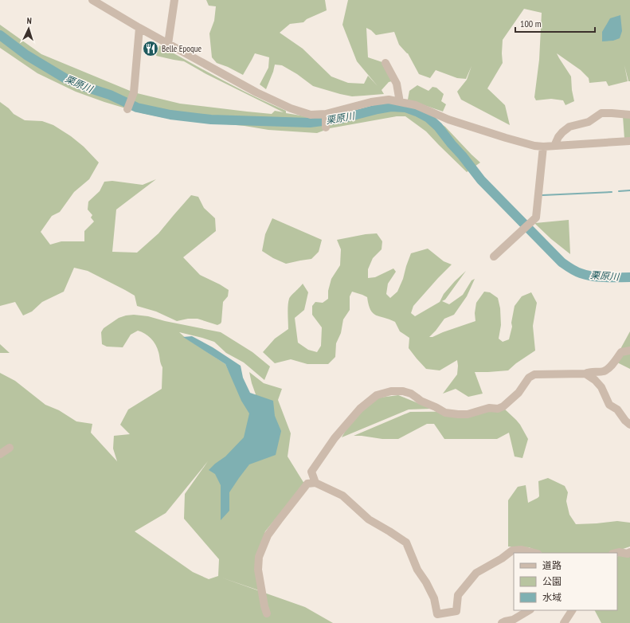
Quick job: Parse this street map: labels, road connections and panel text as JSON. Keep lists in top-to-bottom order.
{
  "water": ["栗原川"],
  "places": {
    "restaurant": ["Belle Epoque"]
  },
  "legend": ["道路", "公園", "水域"],
  "scale_bar": "100 m",
  "north": "top"
}
